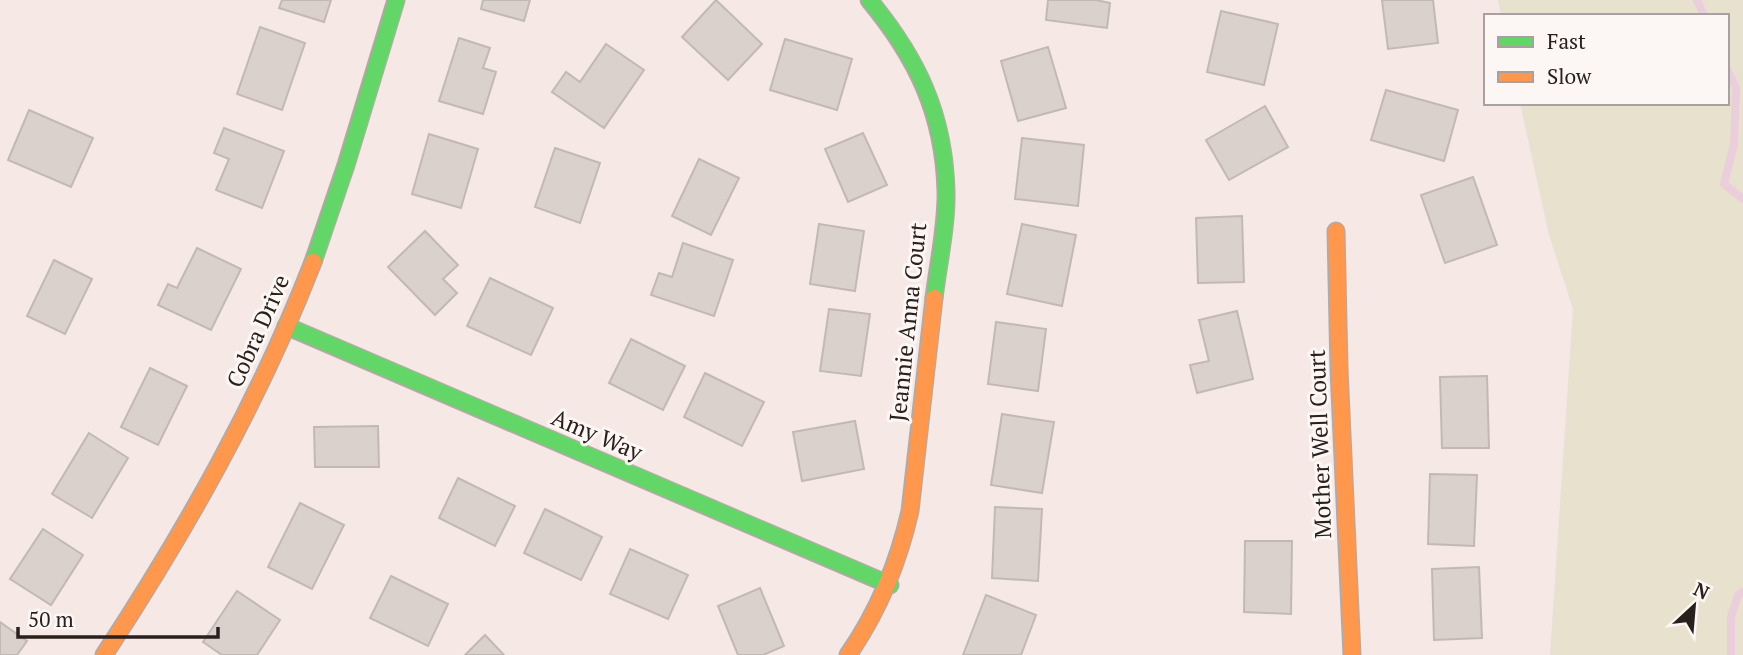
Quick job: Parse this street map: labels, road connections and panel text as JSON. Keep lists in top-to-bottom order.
{
  "streets": {
    "street": [
      "Jeannie Anna Court",
      "Cobra Drive",
      "Amy Way",
      "Mother Well Court"
    ]
  },
  "crossings": [
    ["Jeannie Anna Court", "Amy Way"],
    ["Cobra Drive", "Amy Way"]
  ],
  "legend": ["Fast", "Slow"],
  "scale_bar": "50 m",
  "north": "top right"
}
